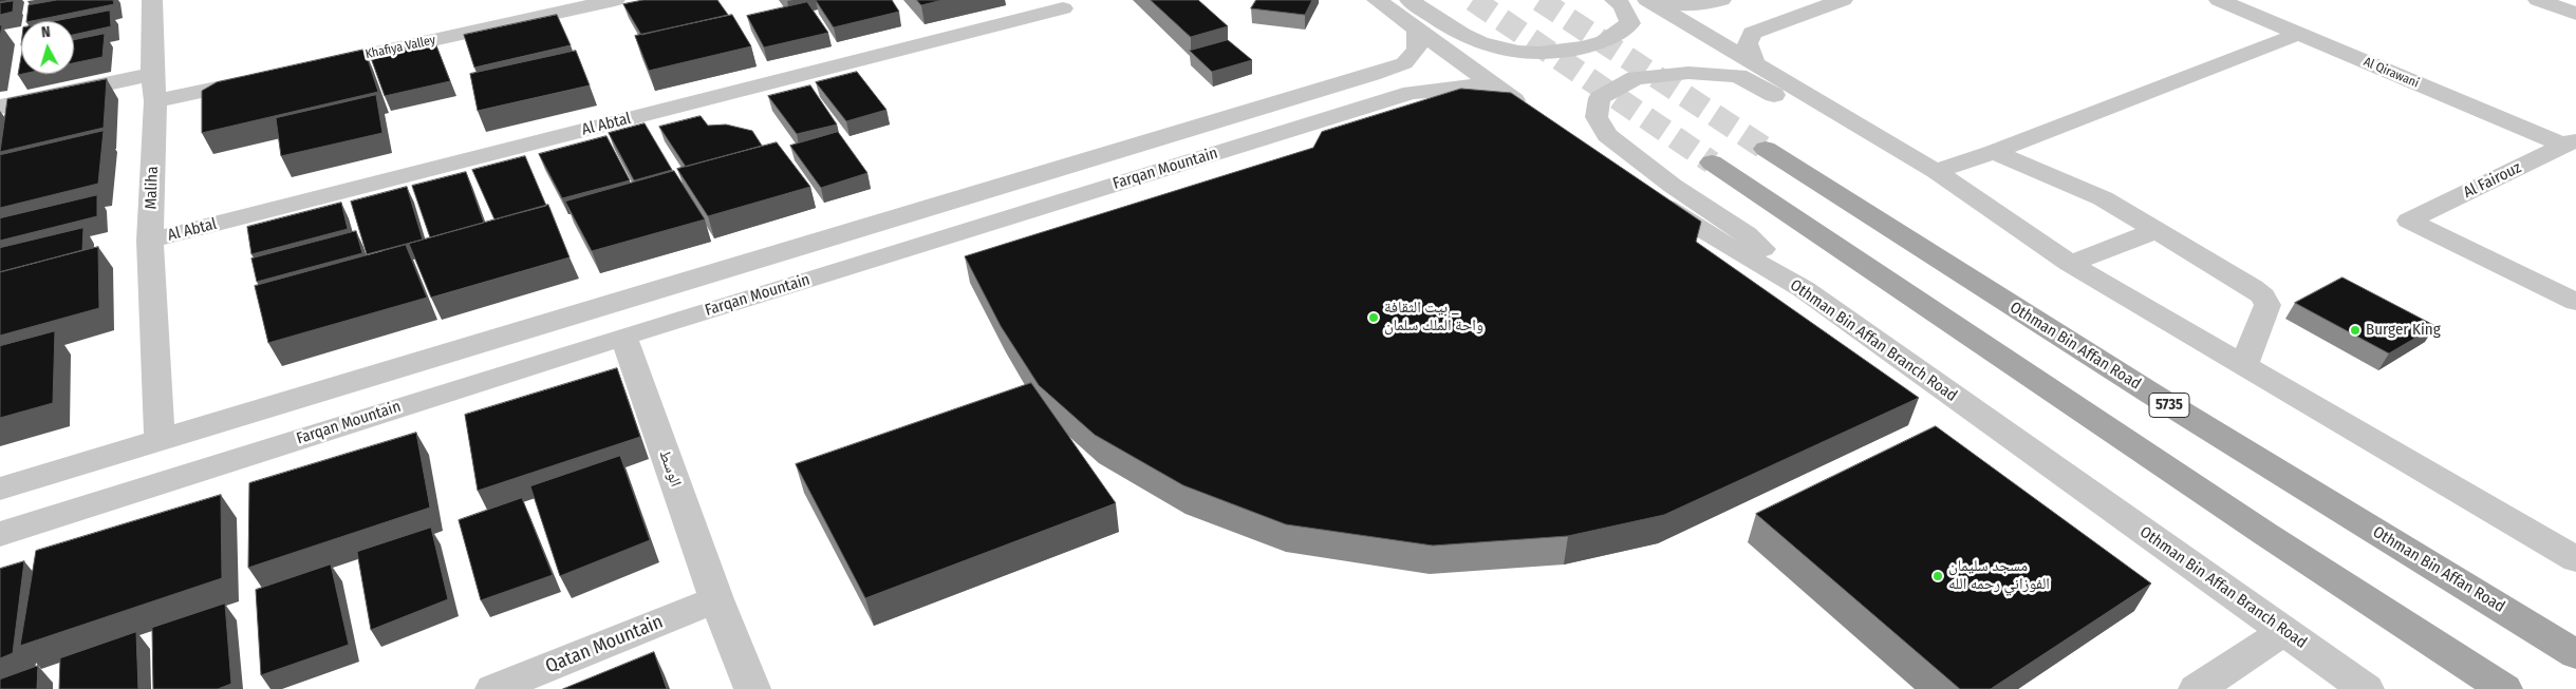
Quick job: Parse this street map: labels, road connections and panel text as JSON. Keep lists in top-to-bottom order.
{
  "streets": {
    "main road": ["Othman Bin Affan Road", "5735"],
    "street": [
      "Khafiya Valley",
      "Al Qirawani",
      "Al Abtal",
      "Farqan Mountain",
      "Al Fairouz",
      "Maliha",
      "Othman Bin Affan Branch Road",
      "الوسط",
      "Qatan Mountain"
    ]
  },
  "crossings": [
    ["Al Qirawani", "Al Fairouz"],
    ["Al Abtal", "Maliha"],
    ["Farqan Mountain", "Maliha"],
    ["Farqan Mountain", "الوسط"],
    ["الوسط", "Qatan Mountain"]
  ],
  "places": ["بيت الثقافة _ واحة الملك سلمان", "Burger King", "مسجد سليمان الفوزاني رحمه الله"],
  "north": "top"
}
